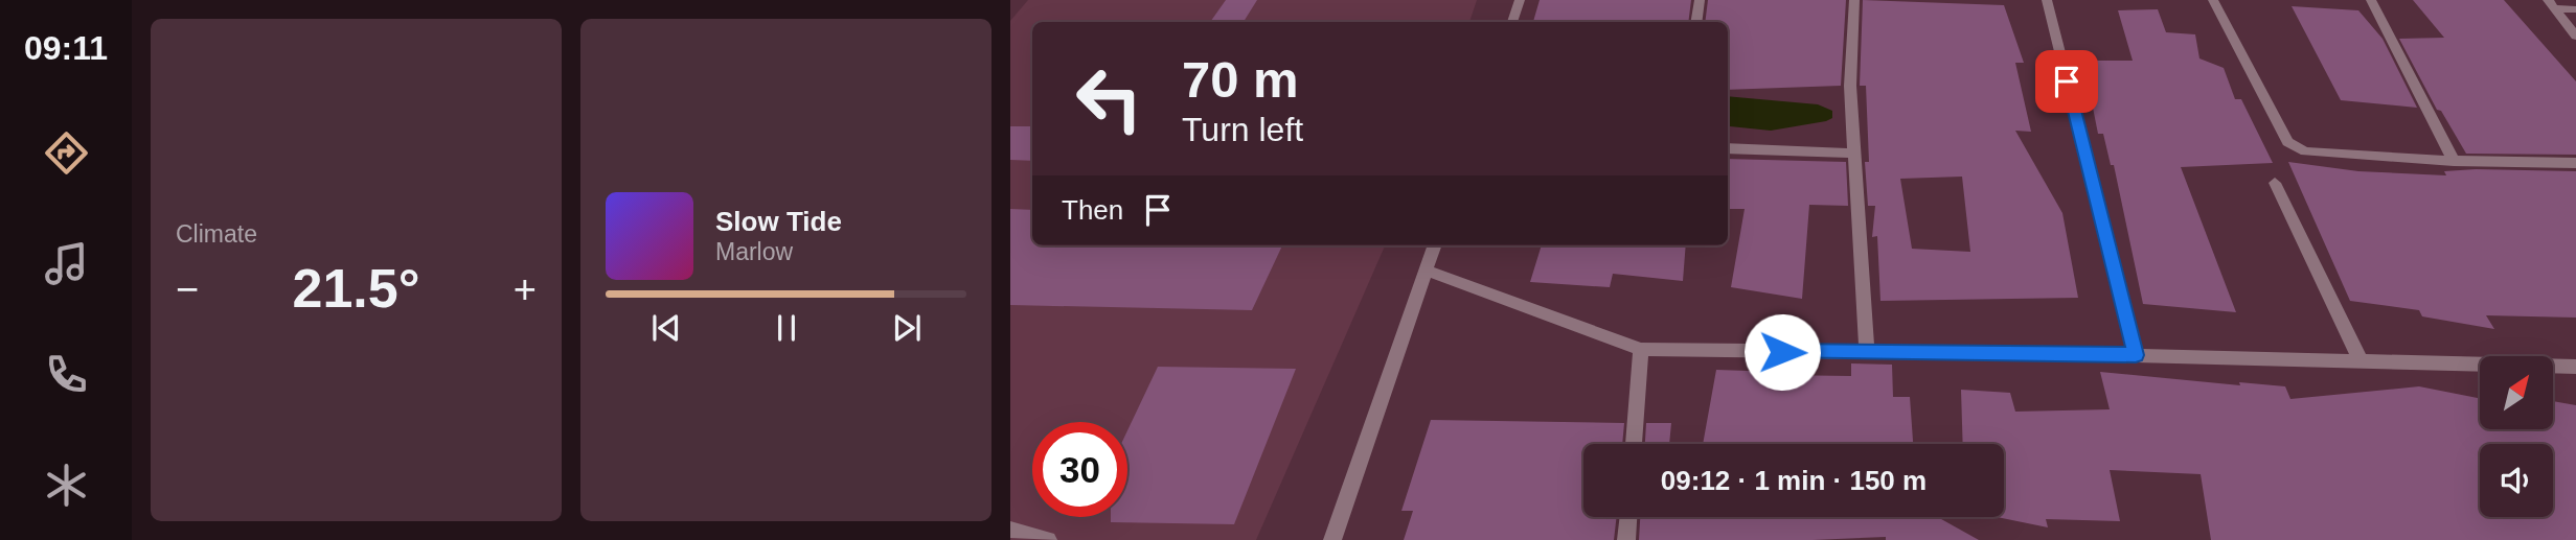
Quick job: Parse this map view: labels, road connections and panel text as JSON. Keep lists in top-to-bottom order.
{
  "north": "top right",
  "page": {
    "tabs": "09:11",
    "tile": "Climate",
    "turn": ["70 m", "Turn left"],
    "then": "Then",
    "song": ["Slow Tide", "Marlow"],
    "heat": ["−", "21.5°", "+"],
    "limit": "30",
    "trip": "09:12 · 1 min · 150 m"
  }
}
